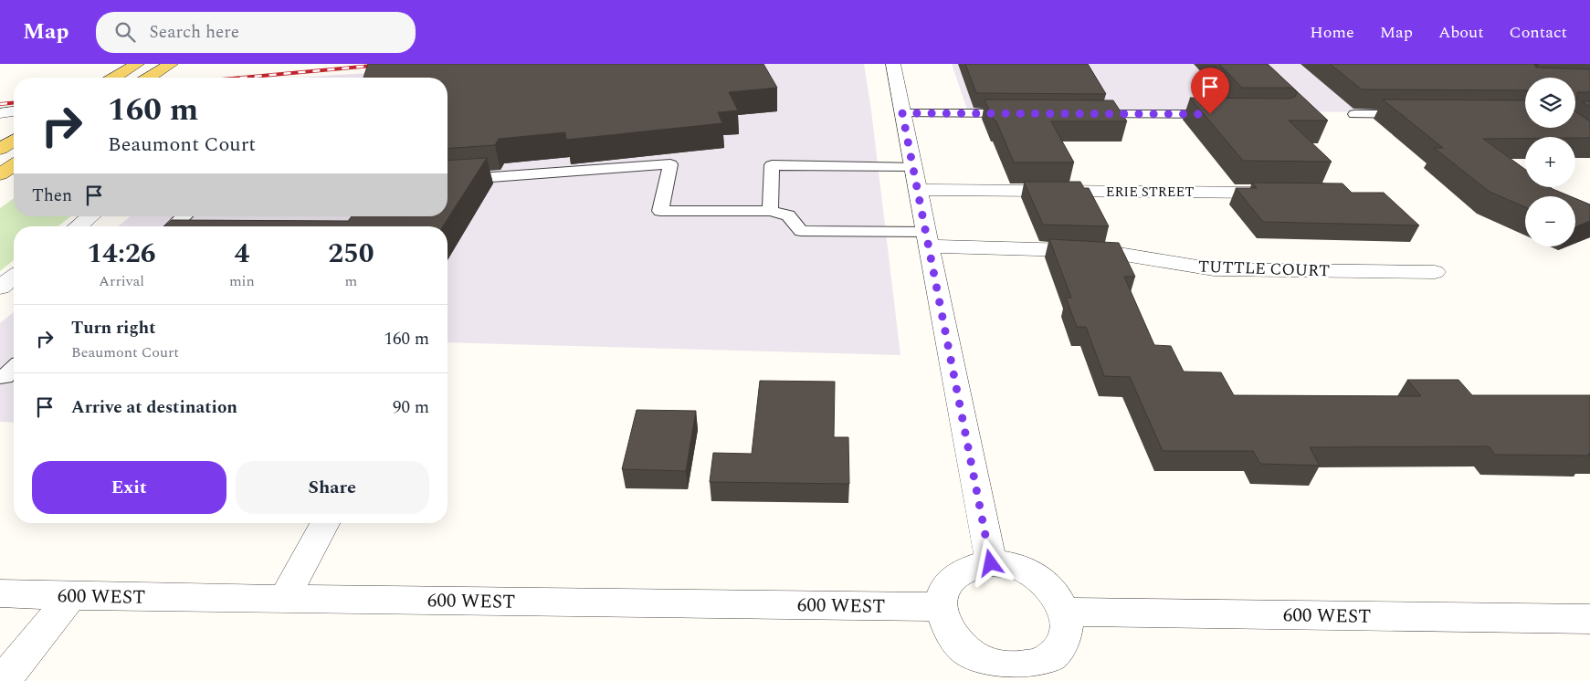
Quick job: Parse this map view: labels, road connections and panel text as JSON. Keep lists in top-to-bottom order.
{
  "streets": {
    "street": ["ERIE STREET", "TUTTLE COURT", "600 WEST"]
  },
  "page": {
    "header": "Map",
    "search": "Search here",
    "nav": [
      "Home",
      "Map",
      "About",
      "Contact"
    ],
    "map_buttons": ["+", "−"],
    "turn": ["160 m", "Beaumont Court"],
    "then": "Then",
    "eta": [
      "14:26",
      "Arrival",
      "4",
      "min",
      "250",
      "m"
    ],
    "list": [
      {
        "name": "Turn right",
        "note": "Beaumont Court",
        "value": "160 m"
      },
      {
        "name": "Arrive at destination",
        "value": "90 m"
      }
    ],
    "buttons": ["Exit", "Share"]
  }
}
